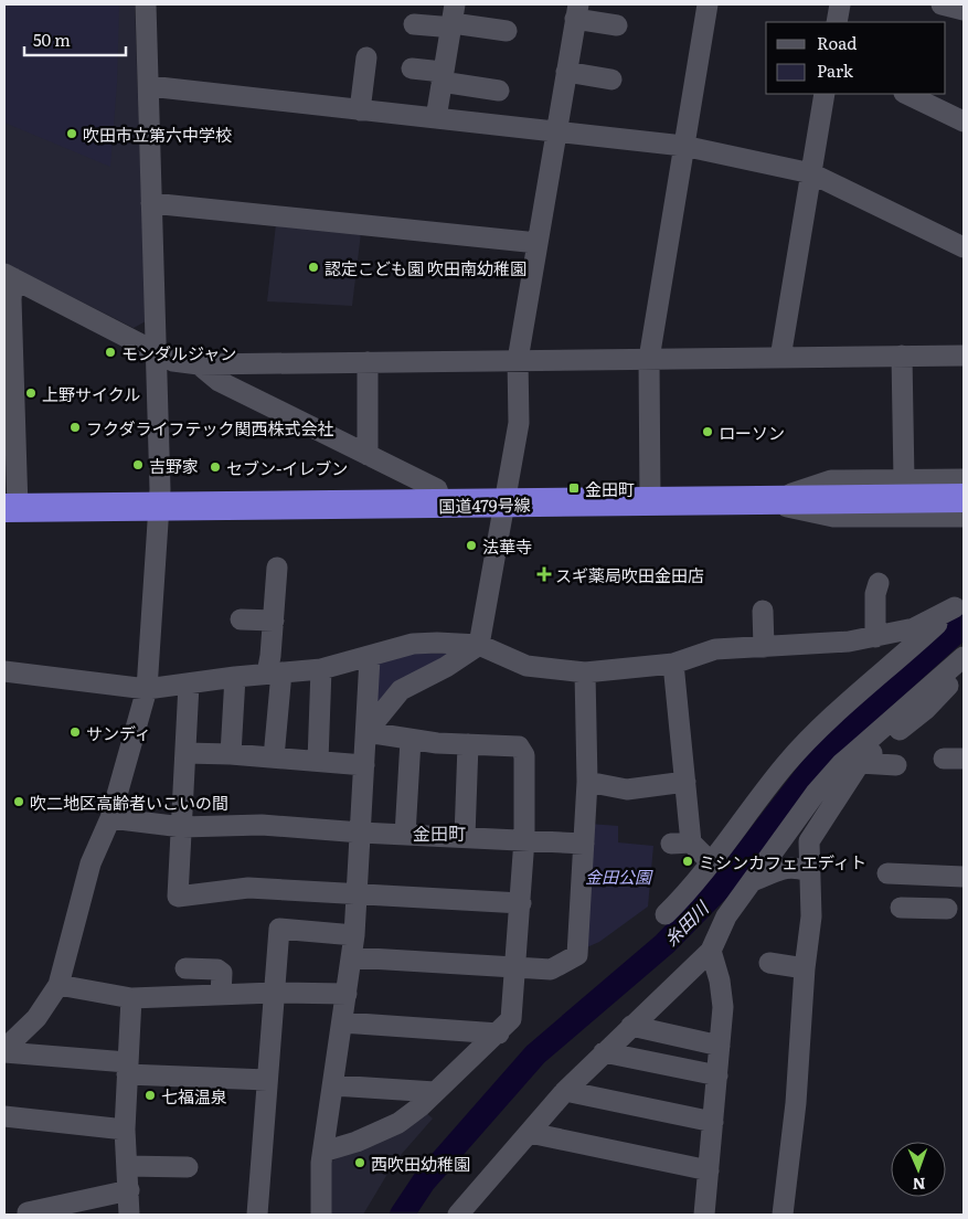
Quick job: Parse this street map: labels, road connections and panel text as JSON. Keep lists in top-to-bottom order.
{
  "streets": {
    "highway": ["国道479号線"]
  },
  "districts": ["金田町"],
  "water": ["糸田川"],
  "parks": ["金田公園"],
  "places": {
    "other": [
      "吹田市立第六中学校",
      "認定こども園 吹田南幼稚園",
      "モンダルジャン",
      "上野サイクル",
      "フクダライフテック関西株式会社",
      "ローソン",
      "吉野家",
      "セブン-イレブン",
      "法華寺",
      "サンディ",
      "吹二地区高齢者いこいの間",
      "ミシンカフェ エディト",
      "七福温泉",
      "西吹田幼稚園"
    ],
    "transit": ["金田町"],
    "health": ["スギ薬局吹田金田店"]
  },
  "legend": ["Road", "Park"],
  "scale_bar": "50 m",
  "north": "bottom"
}
